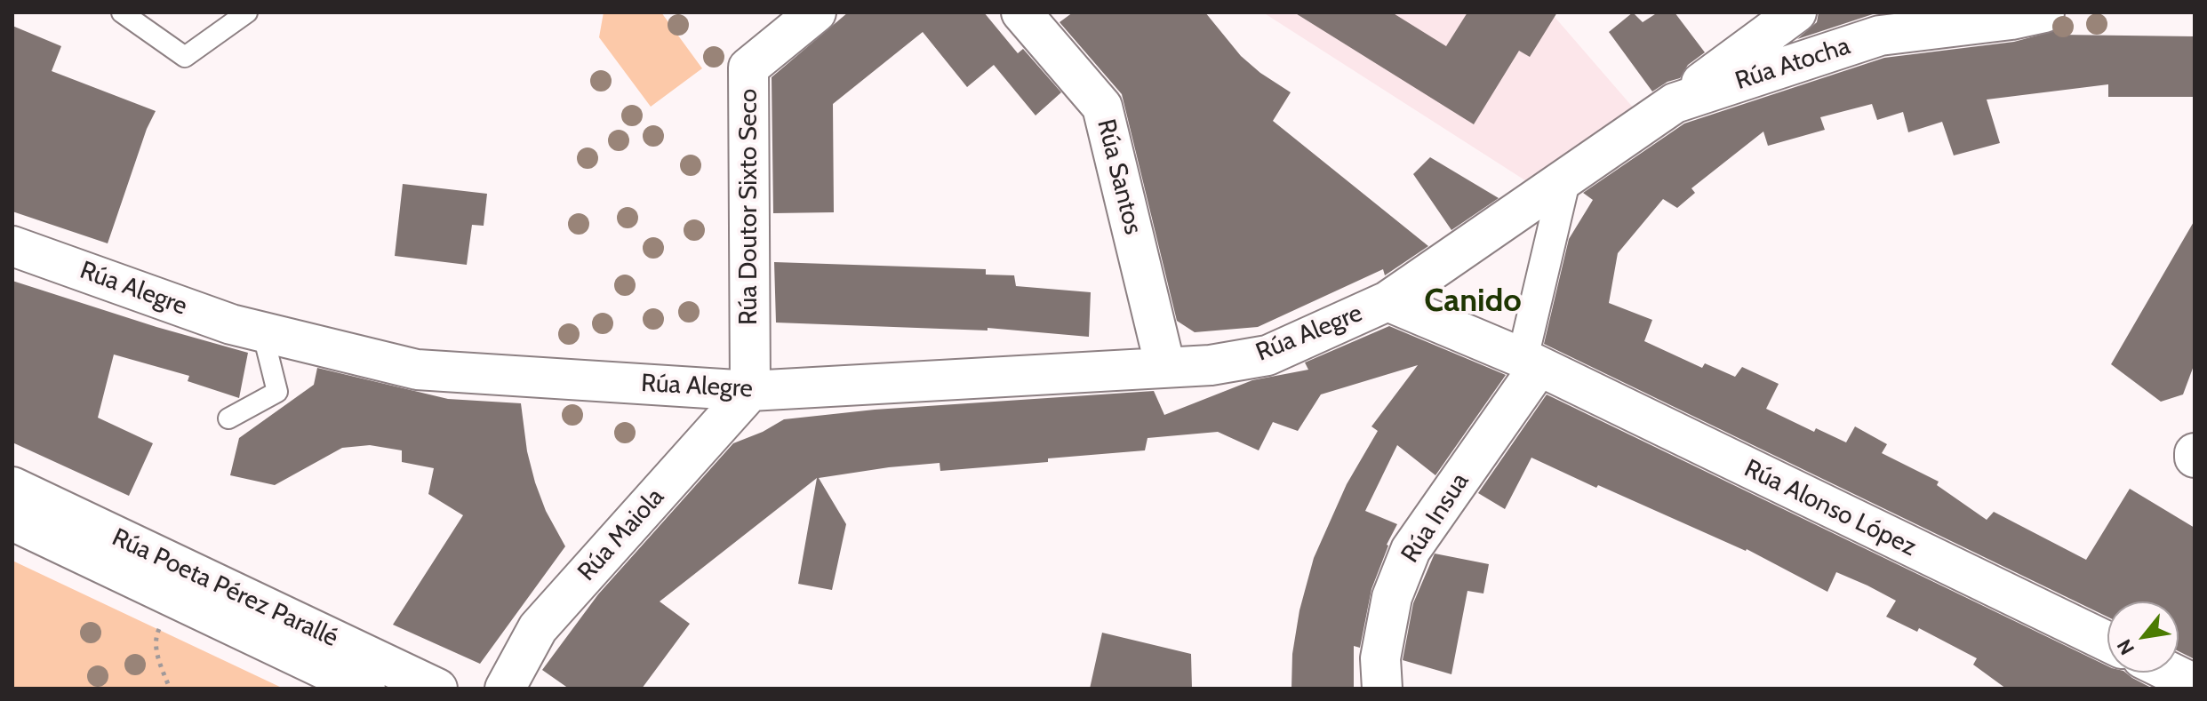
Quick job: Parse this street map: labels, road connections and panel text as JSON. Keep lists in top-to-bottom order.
{
  "streets": {
    "street": [
      "Rúa Atocha",
      "Rúa Santos",
      "Rúa Doutor Sixto Seco",
      "Rúa Alegre",
      "Rúa Alonso López",
      "Rúa Insua",
      "Rúa Maiola",
      "Rúa Poeta Pérez Parallé"
    ]
  },
  "crossings": [
    ["Rúa Atocha", "Rúa Alegre"],
    ["Rúa Santos", "Rúa Alegre"],
    ["Rúa Doutor Sixto Seco", "Rúa Alegre"],
    ["Rúa Doutor Sixto Seco", "Rúa Maiola"],
    ["Rúa Alegre", "Rúa Alonso López"],
    ["Rúa Alegre", "Rúa Maiola"],
    ["Rúa Alonso López", "Rúa Insua"]
  ],
  "districts": ["Canido"],
  "north": "bottom left"
}
